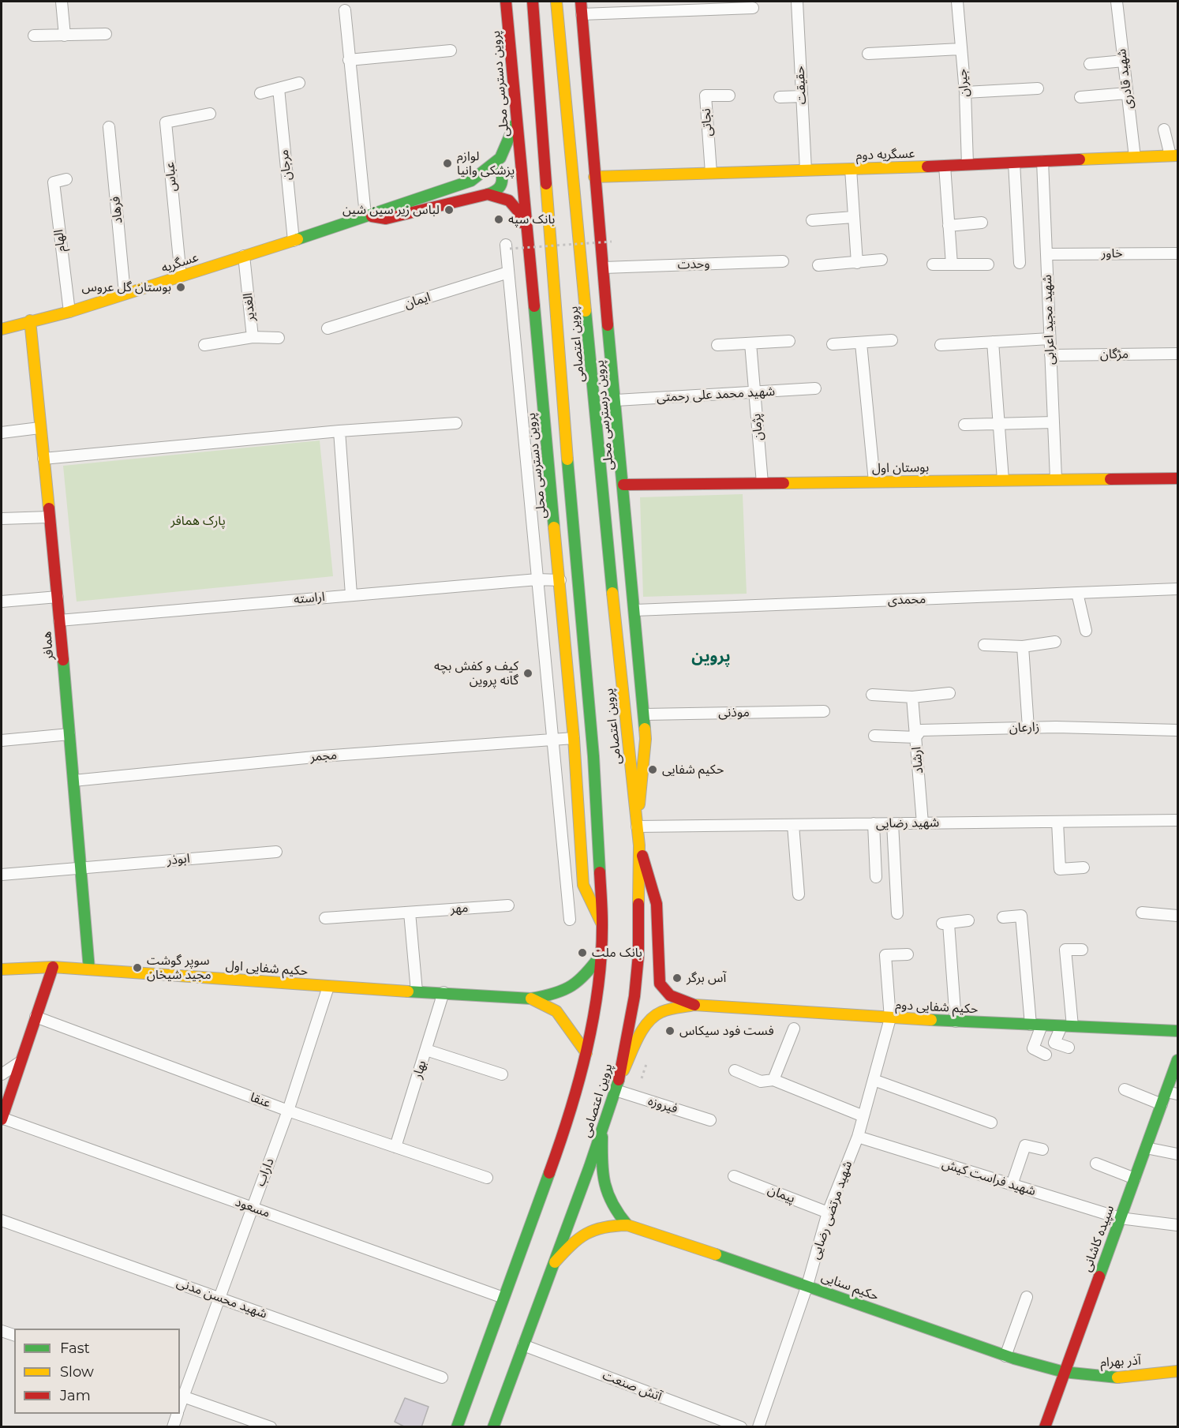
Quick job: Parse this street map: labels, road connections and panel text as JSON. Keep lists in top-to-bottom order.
{
  "streets": {
    "main road": [
      "پروین دسترسی محلی",
      "عسگریه دوم",
      "عسگریه",
      "پروین اعتصامی",
      "پروین درسترسی محلی",
      "بوستان اول",
      "همافر",
      "حکیم شفایی اول",
      "حکیم شفایی دوم",
      "سپیده کاشانی",
      "حکیم سنایی",
      "آذر بهرام"
    ],
    "street": [
      "شهید قادری",
      "جیران",
      "حقیقت",
      "نجاتی",
      "مرجان",
      "عباس",
      "فرهاد",
      "الهام",
      "خاور",
      "وحدت",
      "ایمان",
      "الغدیر",
      "شهید مجید اعرابی",
      "مژگان",
      "شهید محمد علی رحمتی",
      "پژمان",
      "اراسته",
      "محمدی",
      "موذنی",
      "زارعان",
      "مجمر",
      "ارشاد",
      "شهید رضایی",
      "ابوذر",
      "مهر",
      "بهار",
      "عنقا",
      "فیروزه",
      "داراب",
      "شهید فراست کیش",
      "پیمان",
      "مسعود",
      "شهید مرتضی رضایی",
      "شهید محسن مدنی",
      "آتش صنعت"
    ]
  },
  "crossings": [
    ["شهید قادری", "عسگریه دوم"],
    ["جیران", "عسگریه دوم"],
    ["پروین دسترسی محلی", "عسگریه"],
    ["پروین دسترسی محلی", "پروین اعتصامی"],
    ["پروین دسترسی محلی", "اراسته"],
    ["پروین دسترسی محلی", "مجمر"],
    ["حقیقت", "عسگریه دوم"],
    ["نجاتی", "عسگریه دوم"],
    ["عسگریه دوم", "شهید مجید اعرابی"],
    ["عسگریه دوم", "پروین درسترسی محلی"],
    ["مرجان", "عسگریه"],
    ["عباس", "عسگریه"],
    ["فرهاد", "عسگریه"],
    ["الهام", "عسگریه"],
    ["خاور", "شهید مجید اعرابی"],
    ["عسگریه", "الغدیر"],
    ["عسگریه", "همافر"],
    ["وحدت", "پروین درسترسی محلی"],
    ["شهید مجید اعرابی", "مژگان"],
    ["شهید مجید اعرابی", "بوستان اول"],
    ["پروین اعتصامی", "پروین درسترسی محلی"],
    ["پروین اعتصامی", "شهید رضایی"],
    ["پروین اعتصامی", "فیروزه"],
    ["پروین اعتصامی", "مسعود"],
    ["پروین اعتصامی", "آتش صنعت"],
    ["شهید محمد علی رحمتی", "پروین درسترسی محلی"],
    ["شهید محمد علی رحمتی", "پژمان"],
    ["پروین درسترسی محلی", "بوستان اول"],
    ["پروین درسترسی محلی", "محمدی"],
    ["پروین درسترسی محلی", "موذنی"],
    ["پروین درسترسی محلی", "شهید رضایی"],
    ["پژمان", "بوستان اول"],
    ["اراسته", "همافر"],
    ["همافر", "مجمر"],
    ["همافر", "ابوذر"],
    ["همافر", "حکیم شفایی اول"],
    ["زارعان", "ارشاد"],
    ["ارشاد", "شهید رضایی"],
    ["حکیم شفایی اول", "بهار"],
    ["حکیم شفایی اول", "داراب"],
    ["حکیم شفایی دوم", "شهید مرتضی رضایی"],
    ["بهار", "عنقا"],
    ["عنقا", "داراب"],
    ["داراب", "مسعود"],
    ["داراب", "شهید محسن مدنی"],
    ["شهید فراست کیش", "شهید مرتضی رضایی"],
    ["شهید فراست کیش", "سپیده کاشانی"],
    ["پیمان", "شهید مرتضی رضایی"],
    ["شهید مرتضی رضایی", "حکیم سنایی"],
    ["سپیده کاشانی", "حکیم سنایی"],
    ["سپیده کاشانی", "آذر بهرام"],
    ["حکیم سنایی", "آذر بهرام"]
  ],
  "districts": ["پروین"],
  "parks": ["پارک همافر"],
  "places": [
    "لوازم پزشکی وانیا",
    "لباس زیر سین شین",
    "بانک سپه",
    "بوستان گل عروس",
    "کیف و کفش بچه گانه پروین",
    "حکیم شفایی",
    "بانک ملت",
    "سوپر گوشت مجید شیخان",
    "آس برگر",
    "فست فود سیکاس"
  ],
  "legend": ["Fast", "Slow", "Jam"]
}
